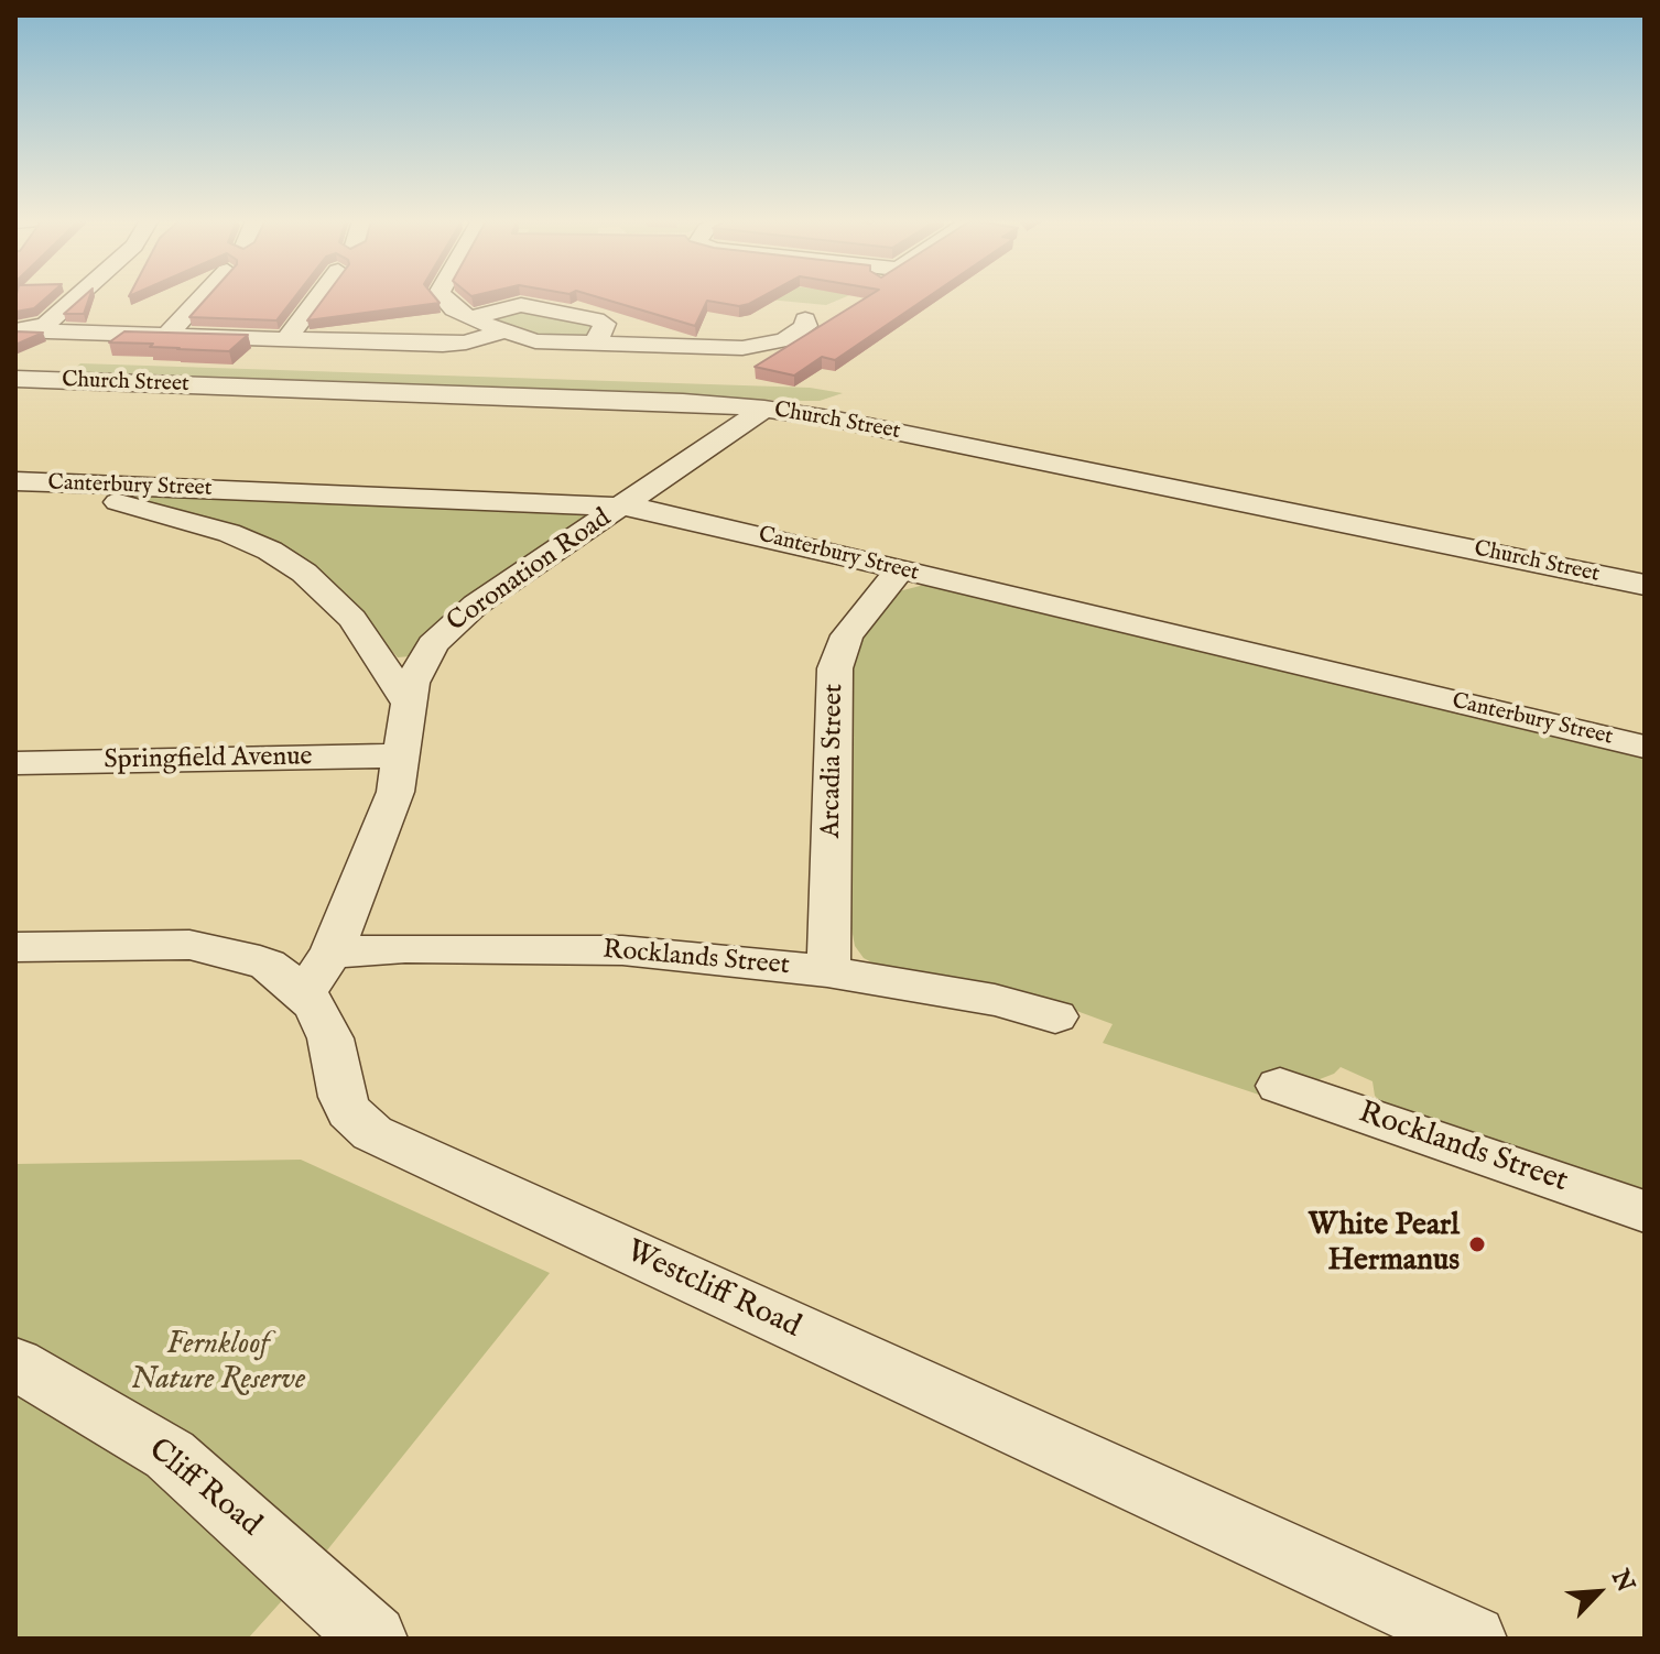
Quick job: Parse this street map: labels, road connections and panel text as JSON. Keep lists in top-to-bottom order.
{
  "streets": {
    "street": [
      "Church Street",
      "Canterbury Street",
      "Coronation Road",
      "Springfield Avenue",
      "Arcadia Street",
      "Rocklands Street",
      "Westcliff Road",
      "Cliff Road"
    ]
  },
  "crossings": [
    ["Church Street", "Coronation Road"],
    ["Canterbury Street", "Coronation Road"],
    ["Canterbury Street", "Arcadia Street"],
    ["Coronation Road", "Springfield Avenue"],
    ["Coronation Road", "Rocklands Street"],
    ["Coronation Road", "Westcliff Road"],
    ["Arcadia Street", "Rocklands Street"],
    ["Rocklands Street", "Westcliff Road"]
  ],
  "parks": ["Fernkloof Nature Reserve"],
  "places": ["White Pearl Hermanus"],
  "north": "top right"
}
